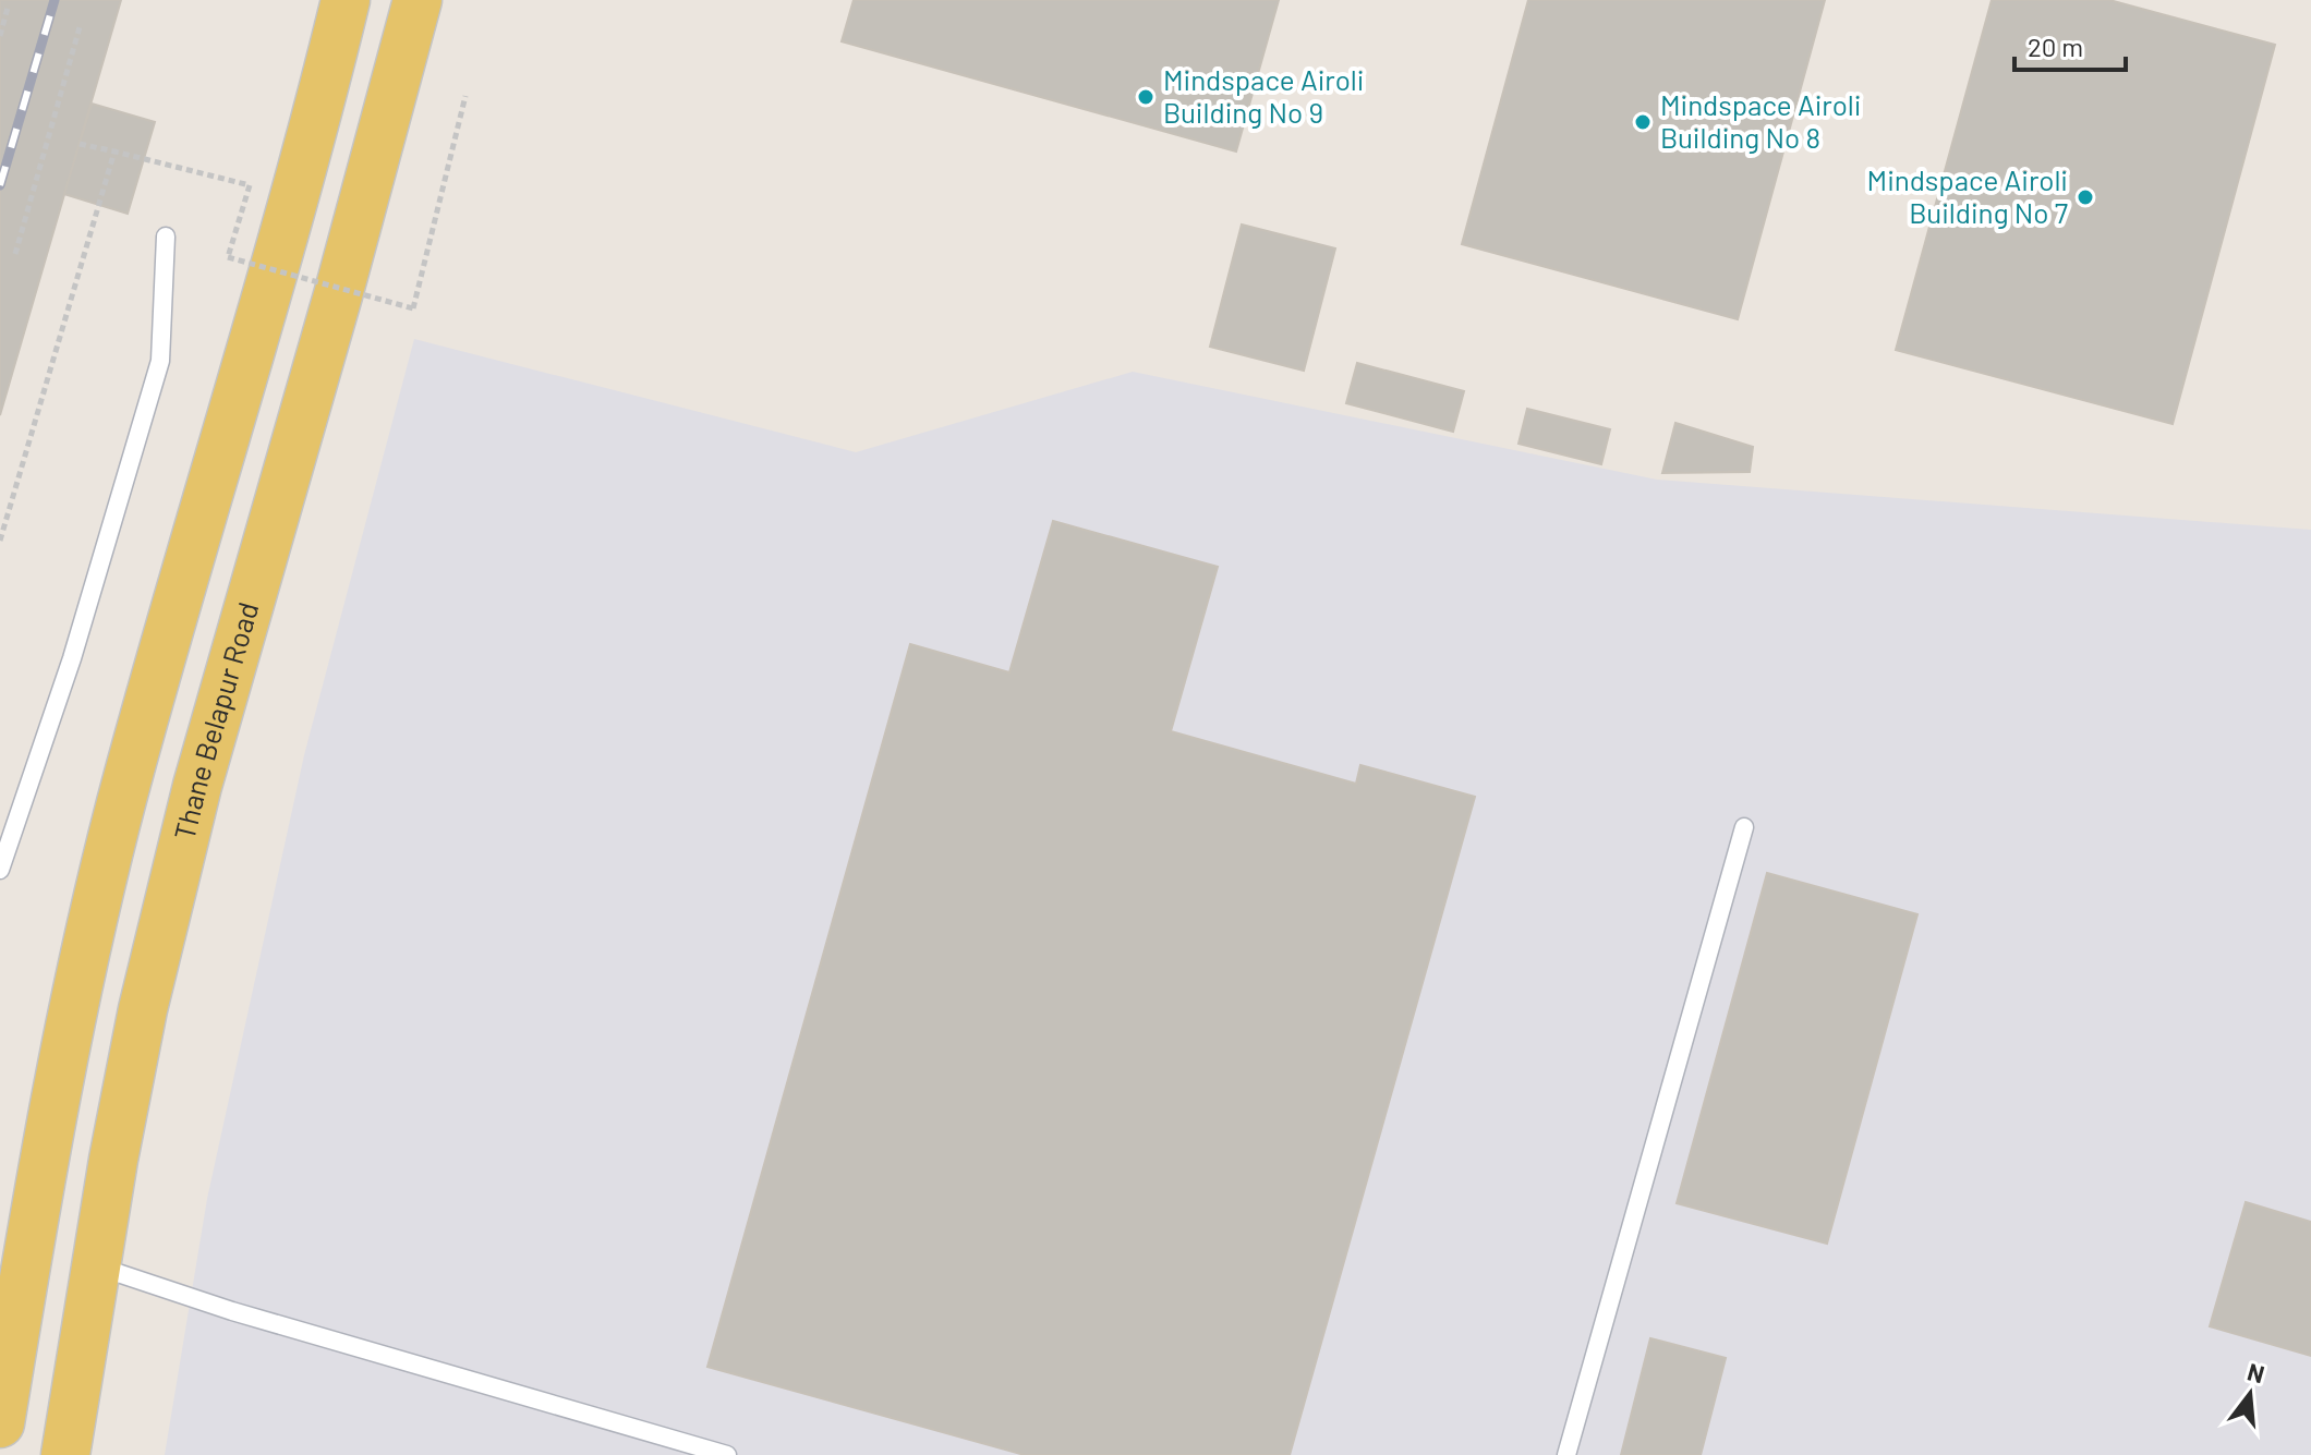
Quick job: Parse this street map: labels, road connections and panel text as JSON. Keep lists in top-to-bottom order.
{
  "streets": {
    "main road": ["Thane Belapur Road"]
  },
  "places": ["Mindspace Airoli Building No 9", "Mindspace Airoli Building No 8", "Mindspace Airoli Building No 7"],
  "scale_bar": "20 m",
  "north": "top"
}
